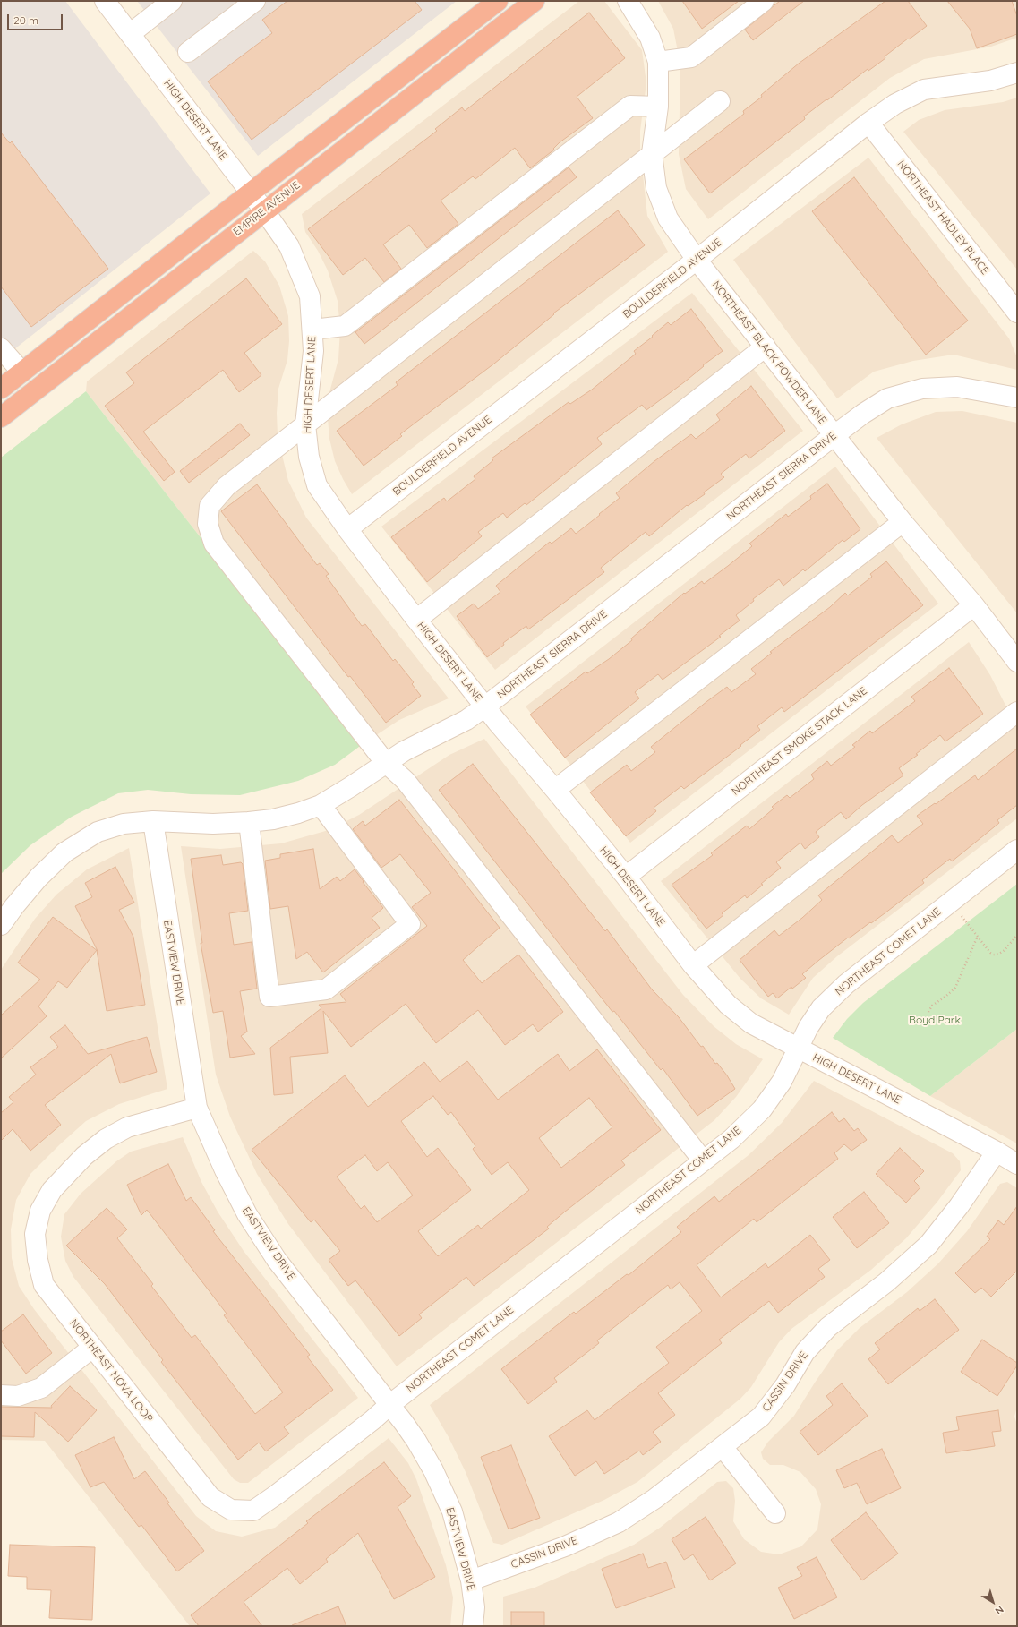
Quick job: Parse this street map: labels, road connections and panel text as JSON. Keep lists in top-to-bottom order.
{
  "streets": {
    "highway": ["EMPIRE AVENUE"],
    "street": [
      "HIGH DESERT LANE",
      "NORTHEAST HADLEY PLACE",
      "BOULDERFIELD AVENUE",
      "NORTHEAST BLACK POWDER LANE",
      "NORTHEAST SIERRA DRIVE",
      "NORTHEAST SMOKE STACK LANE",
      "NORTHEAST COMET LANE",
      "EASTVIEW DRIVE",
      "NORTHEAST NOVA LOOP",
      "CASSIN DRIVE"
    ]
  },
  "crossings": [
    ["HIGH DESERT LANE", "EMPIRE AVENUE"],
    ["HIGH DESERT LANE", "BOULDERFIELD AVENUE"],
    ["HIGH DESERT LANE", "NORTHEAST SIERRA DRIVE"],
    ["HIGH DESERT LANE", "NORTHEAST SMOKE STACK LANE"],
    ["HIGH DESERT LANE", "NORTHEAST COMET LANE"],
    ["HIGH DESERT LANE", "CASSIN DRIVE"],
    ["NORTHEAST HADLEY PLACE", "BOULDERFIELD AVENUE"],
    ["BOULDERFIELD AVENUE", "NORTHEAST BLACK POWDER LANE"],
    ["NORTHEAST BLACK POWDER LANE", "NORTHEAST SIERRA DRIVE"],
    ["NORTHEAST BLACK POWDER LANE", "NORTHEAST SMOKE STACK LANE"],
    ["NORTHEAST SIERRA DRIVE", "EASTVIEW DRIVE"],
    ["NORTHEAST COMET LANE", "EASTVIEW DRIVE"],
    ["NORTHEAST COMET LANE", "NORTHEAST NOVA LOOP"],
    ["EASTVIEW DRIVE", "NORTHEAST NOVA LOOP"],
    ["EASTVIEW DRIVE", "CASSIN DRIVE"]
  ],
  "parks": ["Boyd Park"],
  "scale_bar": "20 m",
  "north": "bottom right"
}
